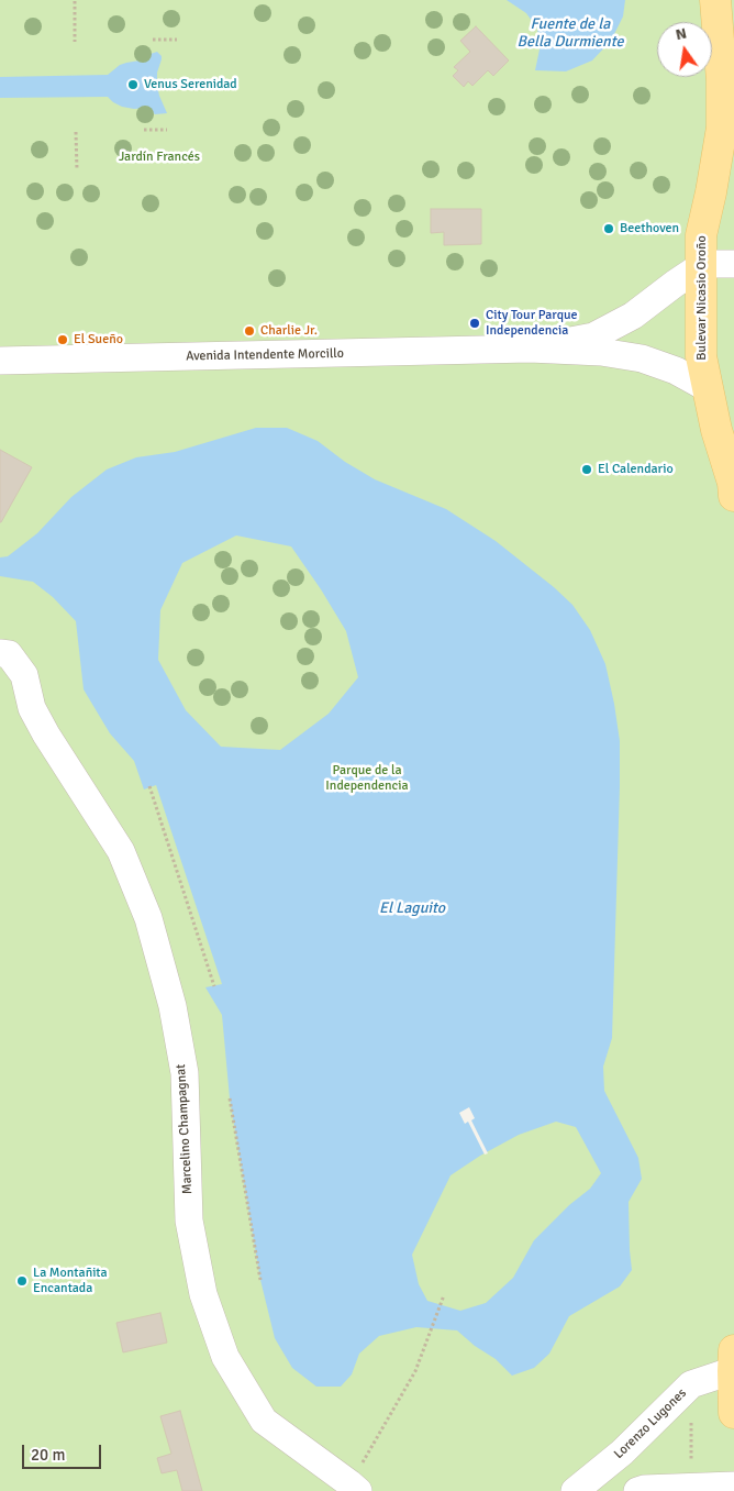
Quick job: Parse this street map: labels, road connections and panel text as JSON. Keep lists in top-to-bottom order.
{
  "streets": {
    "main road": ["Bulevar Nicasio Oroño"],
    "street": ["Avenida Intendente Morcillo", "Marcelino Champagnat", "Lorenzo Lugones"]
  },
  "crossings": [
    ["Bulevar Nicasio Oroño", "Avenida Intendente Morcillo"]
  ],
  "water": ["Fuente de la Bella Durmiente", "El Laguito"],
  "parks": ["Jardín Francés", "Parque de la Independencia"],
  "places": [
    "Venus Serenidad",
    "Beethoven",
    "City Tour Parque Independencia",
    "Charlie Jr.",
    "El Sueño",
    "El Calendario",
    "La Montañita Encantada"
  ],
  "scale_bar": "20 m",
  "north": "top"
}
